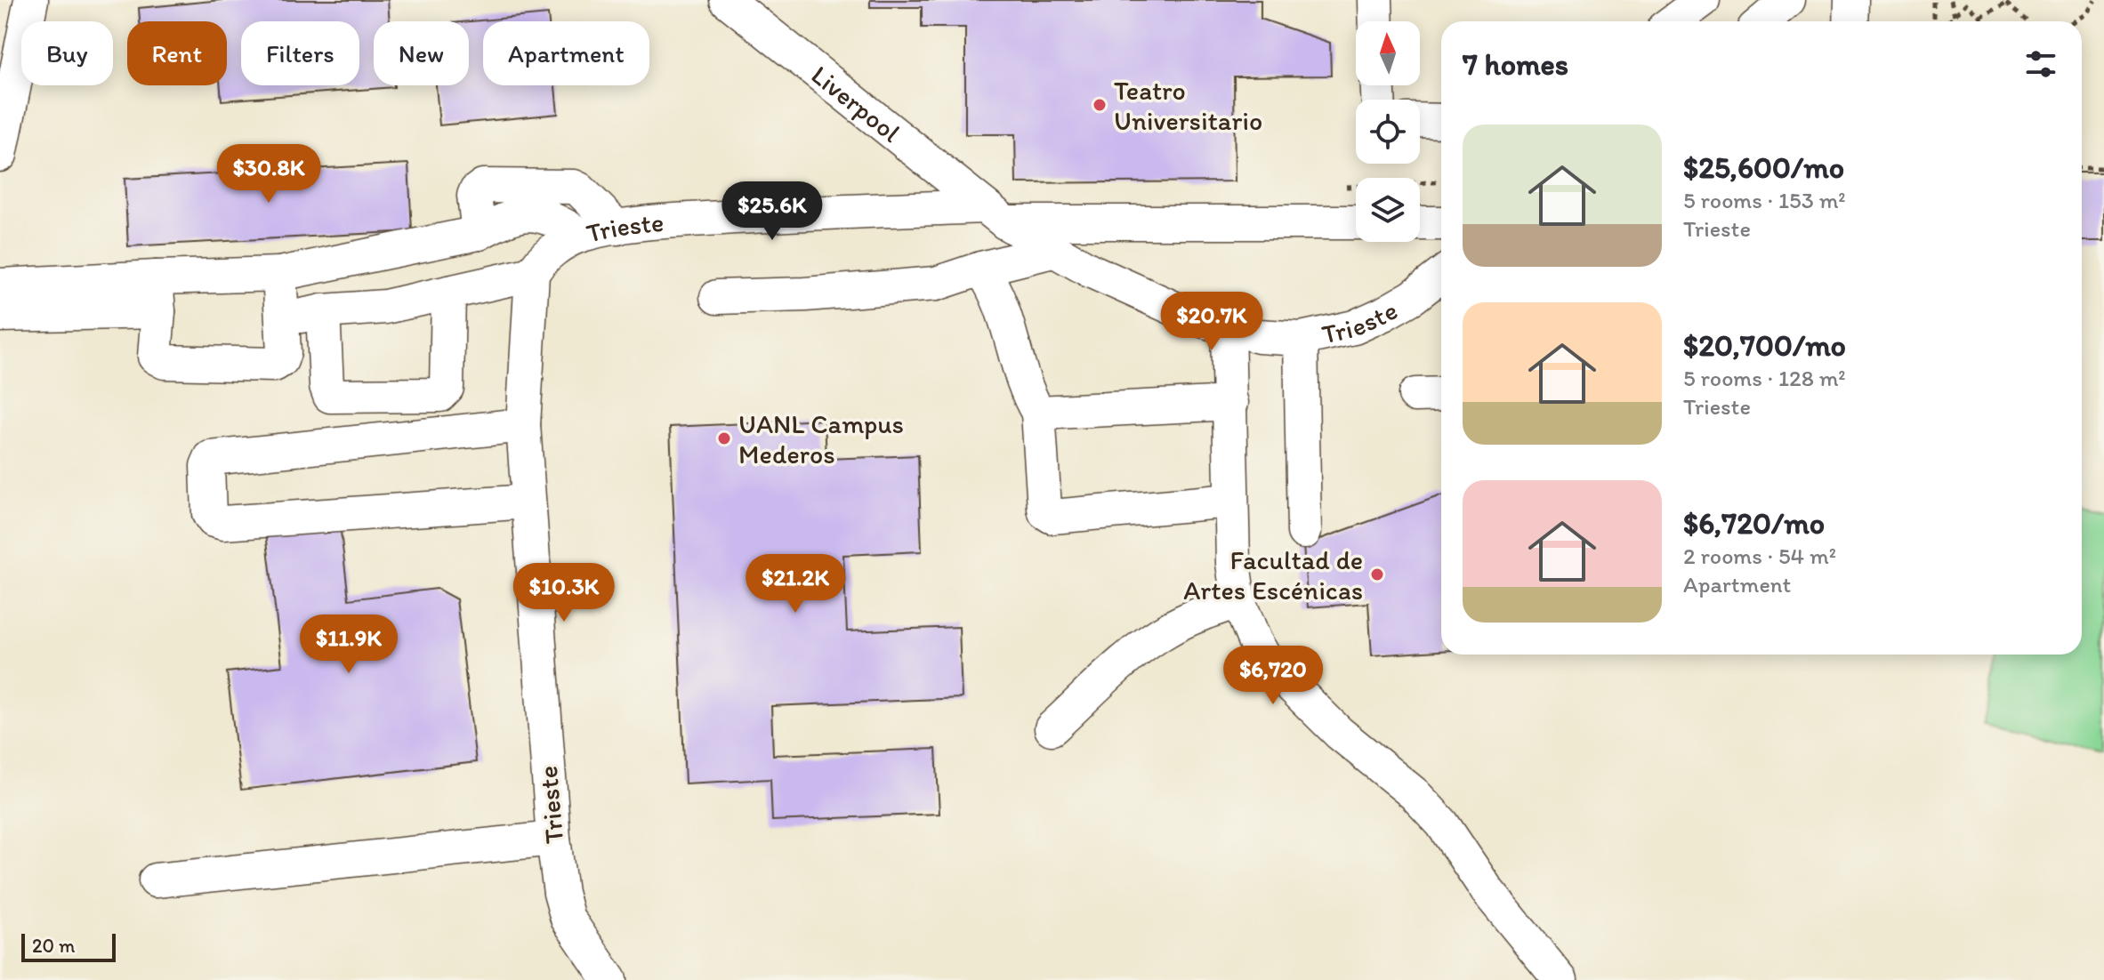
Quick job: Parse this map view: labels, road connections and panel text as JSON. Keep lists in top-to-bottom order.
{
  "streets": {
    "street": ["Liverpool", "Trieste"]
  },
  "crossings": [
    ["Liverpool", "Trieste"]
  ],
  "places": ["Teatro Universitario", "UANL Campus Mederos", "Facultad de Artes Escénicas"],
  "scale_bar": "20 m",
  "north": "top",
  "page": {
    "chip": [
      "Buy",
      "Rent",
      "Filters",
      "New",
      "Apartment"
    ],
    "heading": "7 homes",
    "list": [
      {
        "name": "$25,600/mo",
        "note": "5 rooms · 153 m² · Trieste"
      },
      {
        "name": "$20,700/mo",
        "note": "5 rooms · 128 m² · Trieste"
      },
      {
        "name": "$6,720/mo",
        "note": "2 rooms · 54 m² · Apartment"
      }
    ],
    "price": [
      "$30.8K",
      "$25.6K",
      "$20.7K",
      "$21.2K",
      "$10.3K",
      "$11.9K",
      "$6,720"
    ],
    "scale": "20 m"
  }
}
